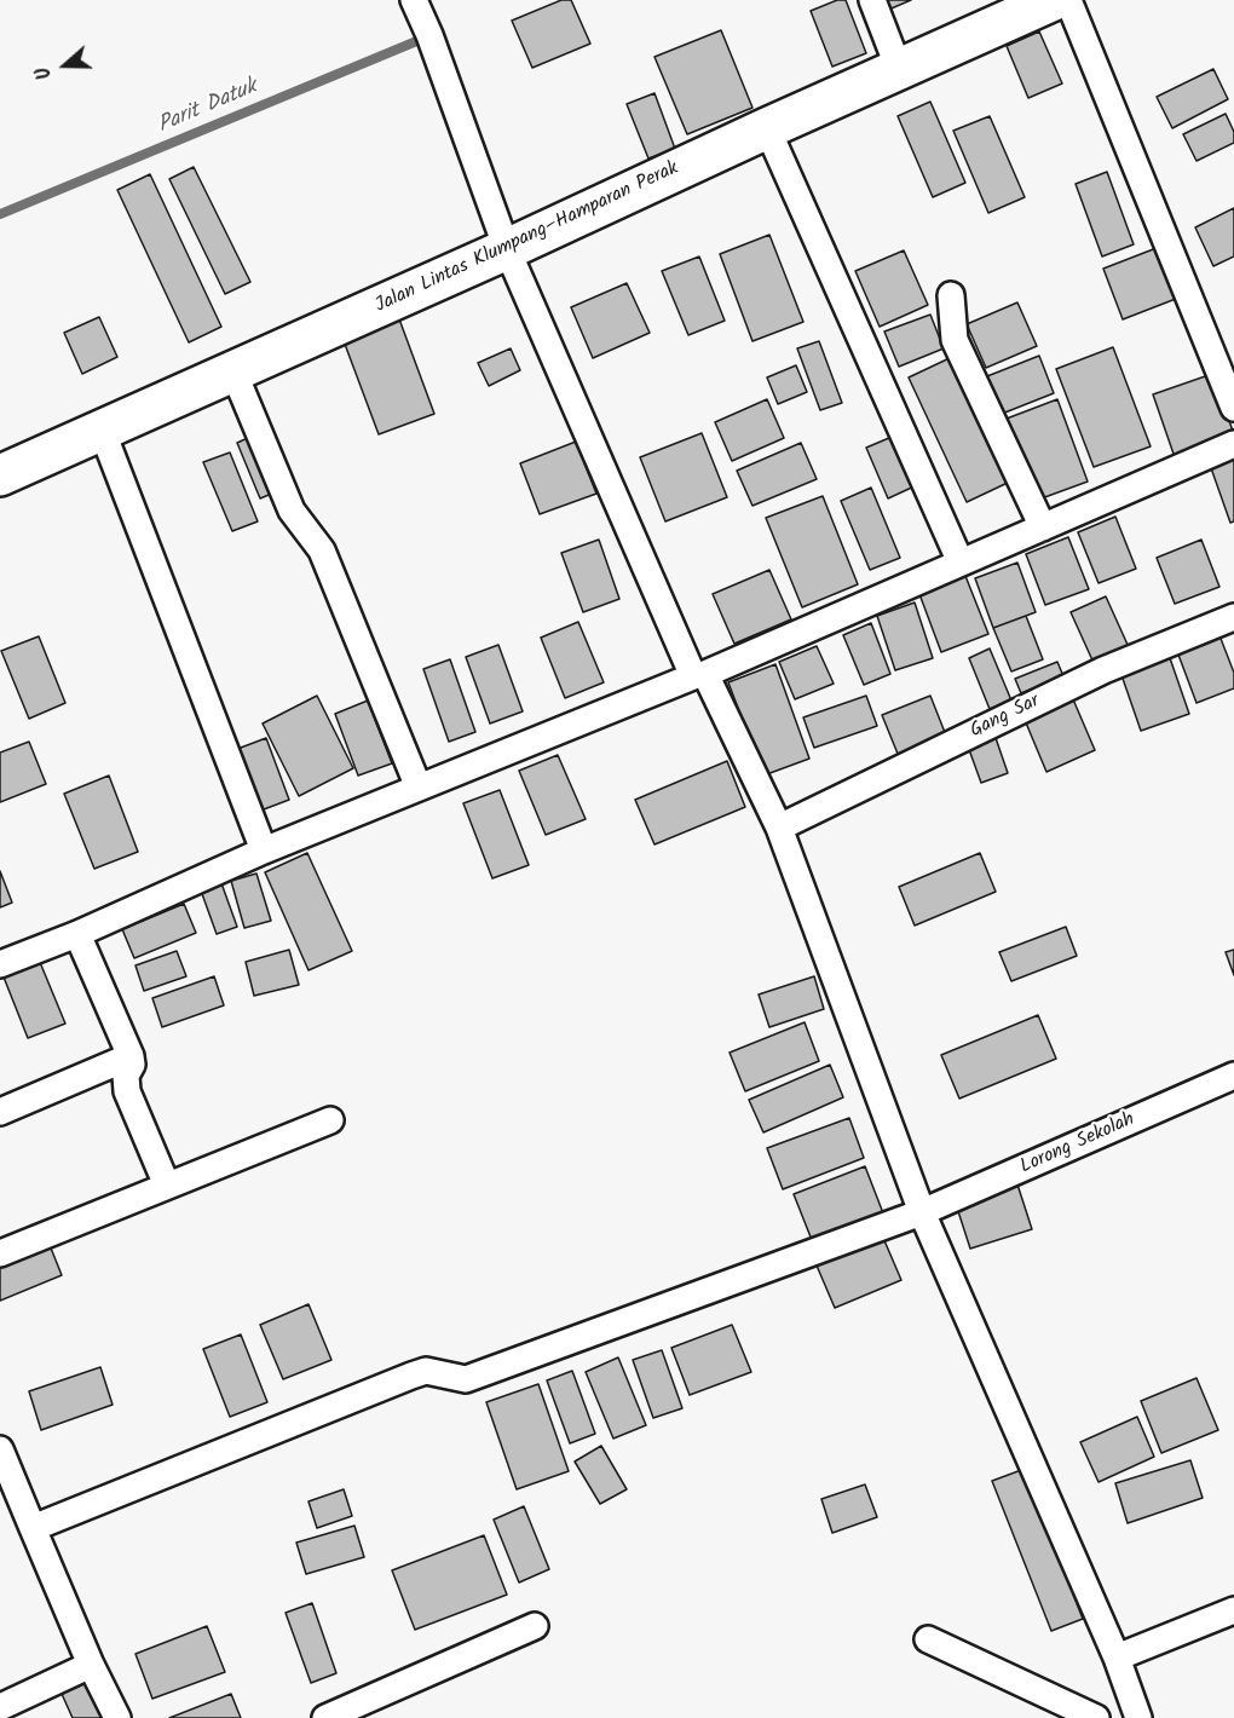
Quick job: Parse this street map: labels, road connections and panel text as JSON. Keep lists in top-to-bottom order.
{
  "streets": {
    "main road": ["Jalan Lintas Klumpang–Hamparan Perak"],
    "street": ["Gang Sar", "Lorong Sekolah"]
  },
  "water": ["Parit Datuk"],
  "north": "left"
}
